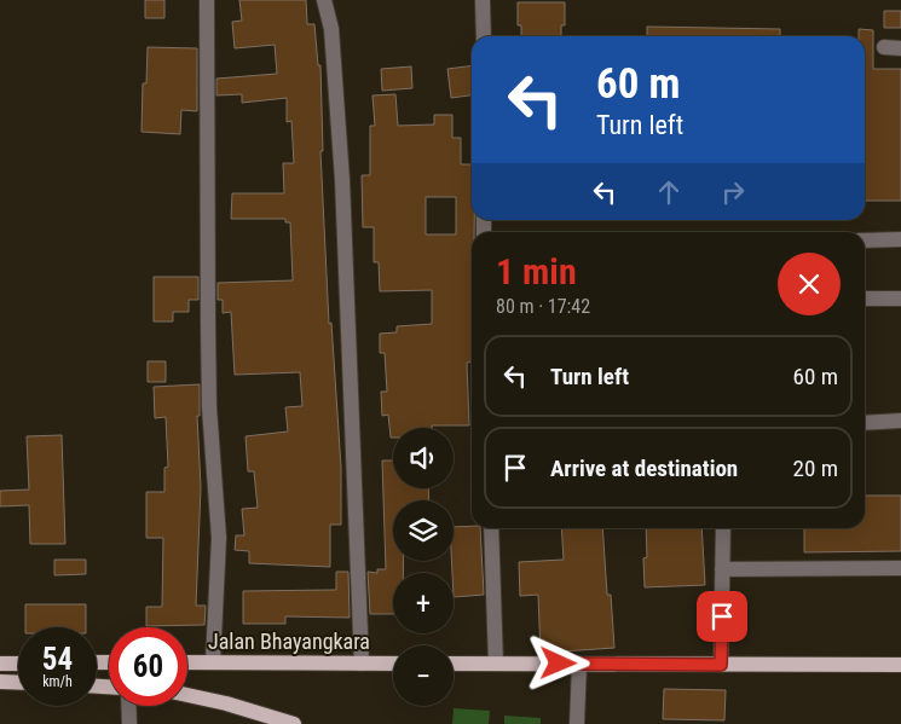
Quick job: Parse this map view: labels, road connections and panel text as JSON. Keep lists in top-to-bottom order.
{
  "streets": {
    "main road": ["Jalan Bhayangkara"]
  },
  "page": {
    "turn": ["60 m", "Turn left"],
    "heading": ["1 min", "80 m · 17:42"],
    "list": [
      {
        "name": "Turn left",
        "value": "60 m"
      },
      {
        "name": "Arrive at destination",
        "value": "20 m"
      }
    ],
    "map_buttons": ["+", "−"],
    "speed": "54 km/h",
    "limit": "60"
  }
}
